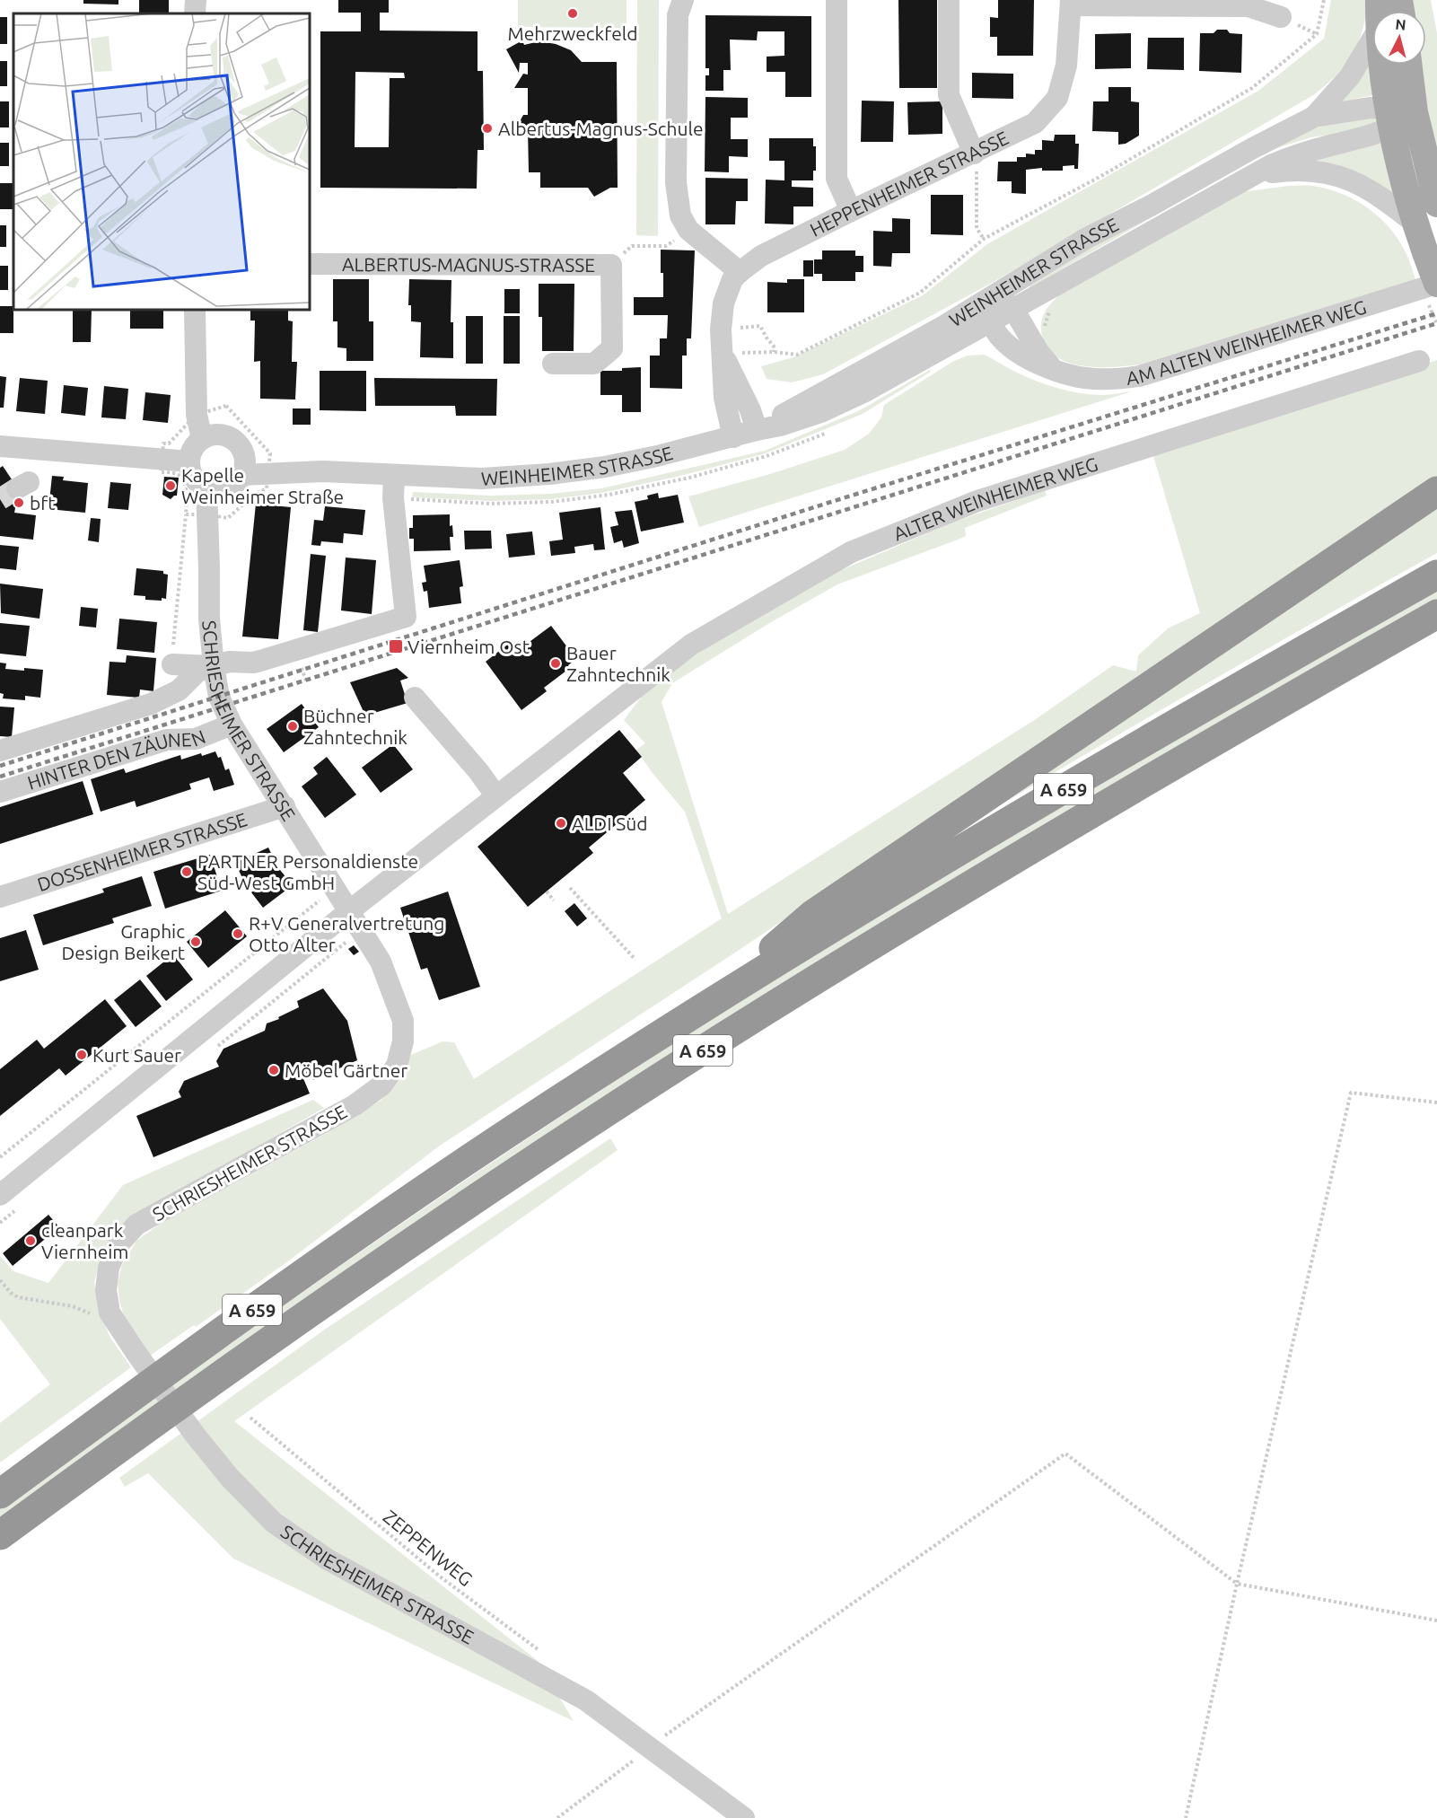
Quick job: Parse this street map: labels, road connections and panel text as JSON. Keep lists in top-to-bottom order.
{
  "streets": {
    "highway": ["A 659"],
    "street": [
      "HEPPENHEIMER STRASSE",
      "ALBERTUS-MAGNUS-STRASSE",
      "WEINHEIMER STRASSE",
      "AM ALTEN WEINHEIMER WEG",
      "ALTER WEINHEIMER WEG",
      "SCHRIESHEIMER STRASSE",
      "HINTER DEN ZÄUNEN",
      "DOSSENHEIMER STRASSE"
    ],
    "path": ["ZEPPENWEG"]
  },
  "crossings": [
    ["HEPPENHEIMER STRASSE", "WEINHEIMER STRASSE"],
    ["WEINHEIMER STRASSE", "AM ALTEN WEINHEIMER WEG"],
    ["WEINHEIMER STRASSE", "SCHRIESHEIMER STRASSE"],
    ["ALTER WEINHEIMER WEG", "SCHRIESHEIMER STRASSE"],
    ["SCHRIESHEIMER STRASSE", "HINTER DEN ZÄUNEN"],
    ["SCHRIESHEIMER STRASSE", "DOSSENHEIMER STRASSE"]
  ],
  "places": {
    "other": [
      "Mehrzweckfeld",
      "Albertus-Magnus-Schule",
      "Kapelle Weinheimer Straße",
      "bft",
      "Bauer Zahntechnik",
      "Büchner Zahntechnik",
      "ALDI Süd",
      "PARTNER Personaldienste Süd-West GmbH",
      "R+V Generalvertretung Otto Alter",
      "Graphic Design Beikert",
      "Kurt Sauer",
      "Möbel Gärtner",
      "cleanpark Viernheim"
    ],
    "transit": ["Viernheim Ost"]
  },
  "north": "top"
}
